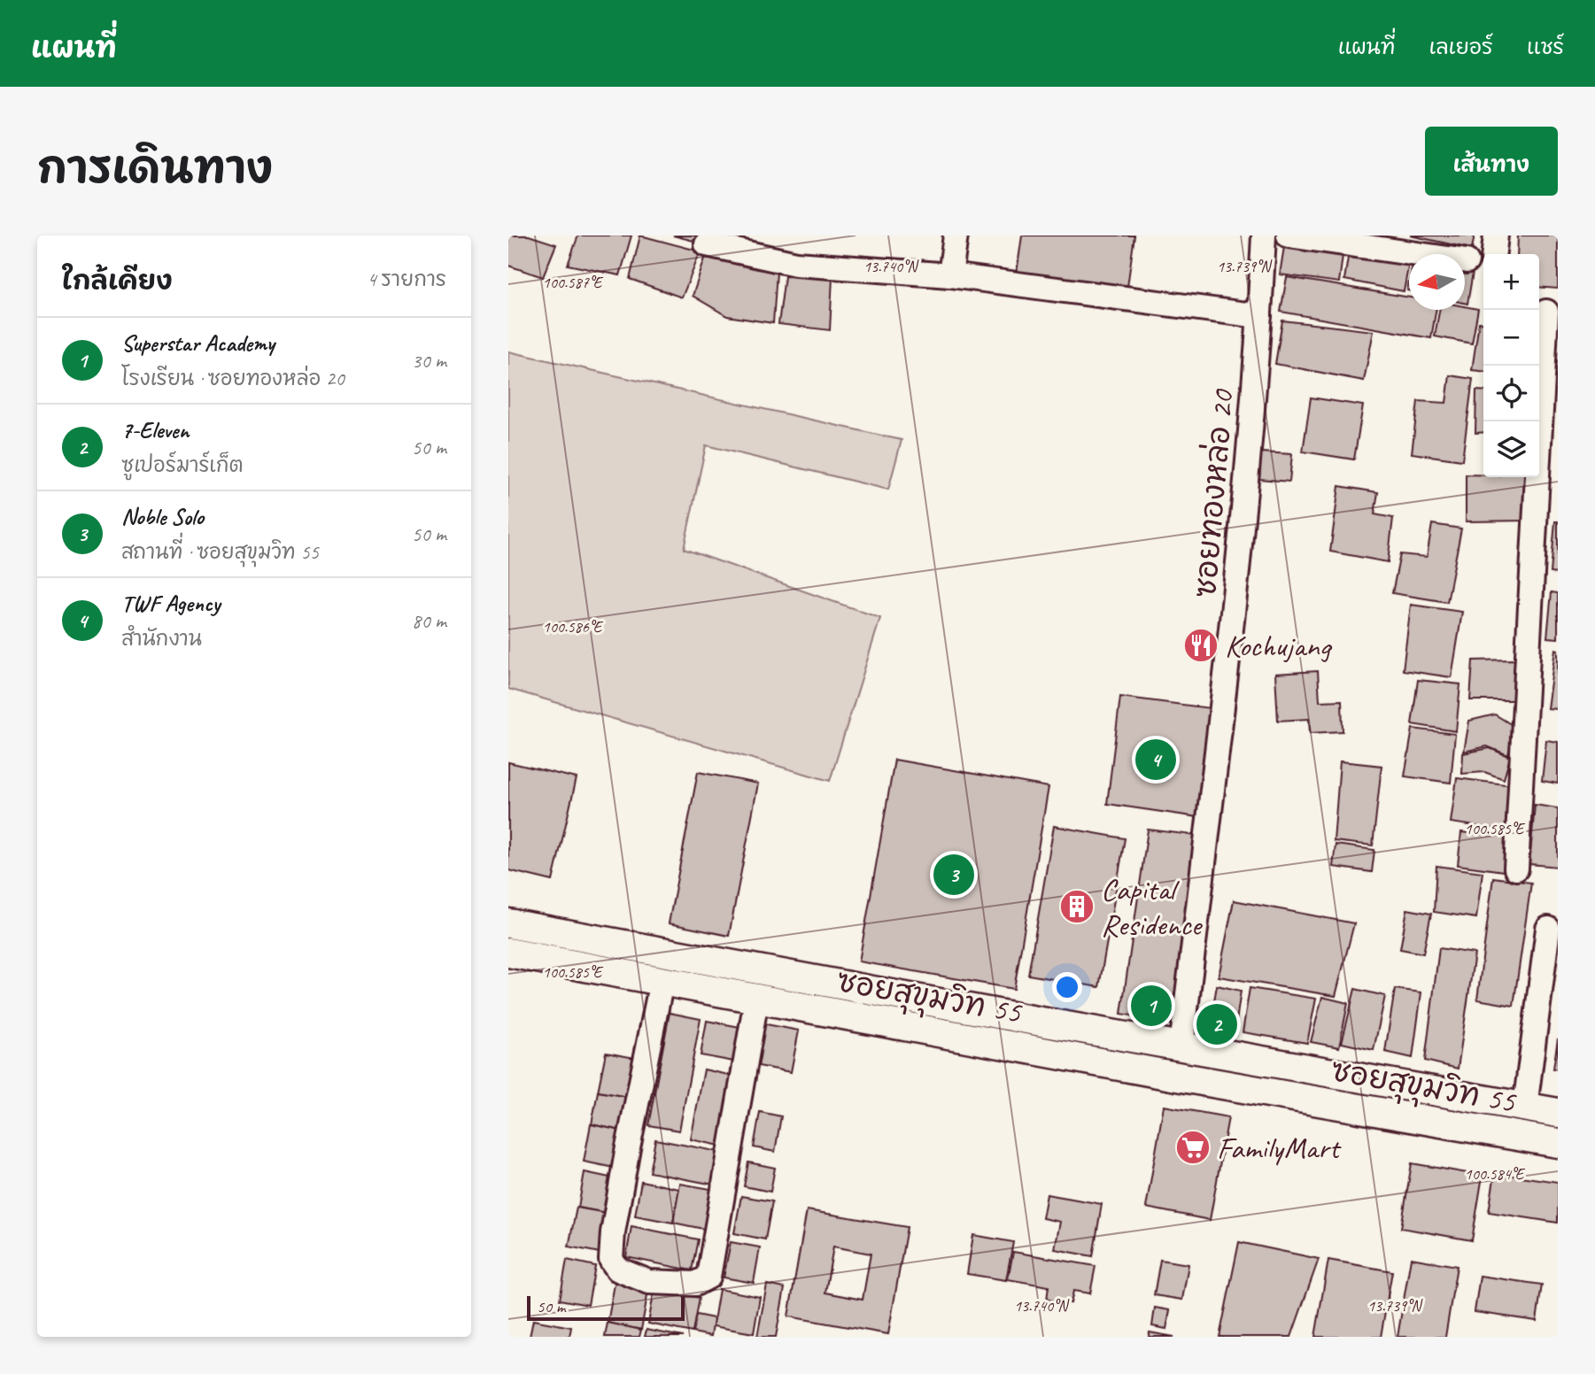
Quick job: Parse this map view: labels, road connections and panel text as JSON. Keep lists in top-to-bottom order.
{
  "streets": {
    "main road": ["ซอยสุขุมวิท 55"],
    "street": ["ซอยทองหล่อ 20"]
  },
  "crossings": [
    ["ซอยทองหล่อ 20", "ซอยสุขุมวิท 55"]
  ],
  "places": {
    "restaurant": ["Kochujang"],
    "building": ["Capital Residence"],
    "supermarket": ["FamilyMart"]
  },
  "scale_bar": "50 m",
  "north": "left",
  "page": {
    "header": "แผนที่",
    "nav": ["แผนที่", "เลเยอร์", "แชร์"],
    "title": "การเดินทาง",
    "buttons": "เส้นทาง",
    "heading": ["ใกล้เคียง", "4 รายการ"],
    "map_buttons": ["+", "−"],
    "list": [
      {
        "mark": "1",
        "name": "Superstar Academy",
        "note": "โรงเรียน · ซอยทองหล่อ 20",
        "value": "30 m"
      },
      {
        "mark": "2",
        "name": "7-Eleven",
        "note": "ซูเปอร์มาร์เก็ต",
        "value": "50 m"
      },
      {
        "mark": "3",
        "name": "Noble Solo",
        "note": "สถานที่ · ซอยสุขุมวิท 55",
        "value": "50 m"
      },
      {
        "mark": "4",
        "name": "TWF Agency",
        "note": "สำนักงาน",
        "value": "80 m"
      }
    ],
    "pins": [
      "4",
      "3",
      "1",
      "2"
    ],
    "scale": "50 m"
  },
  "coordinates": [
    "13.740°N",
    "13.739°N",
    "100.587°E",
    "100.586°E",
    "100.585°E",
    "100.584°E"
  ]
}
